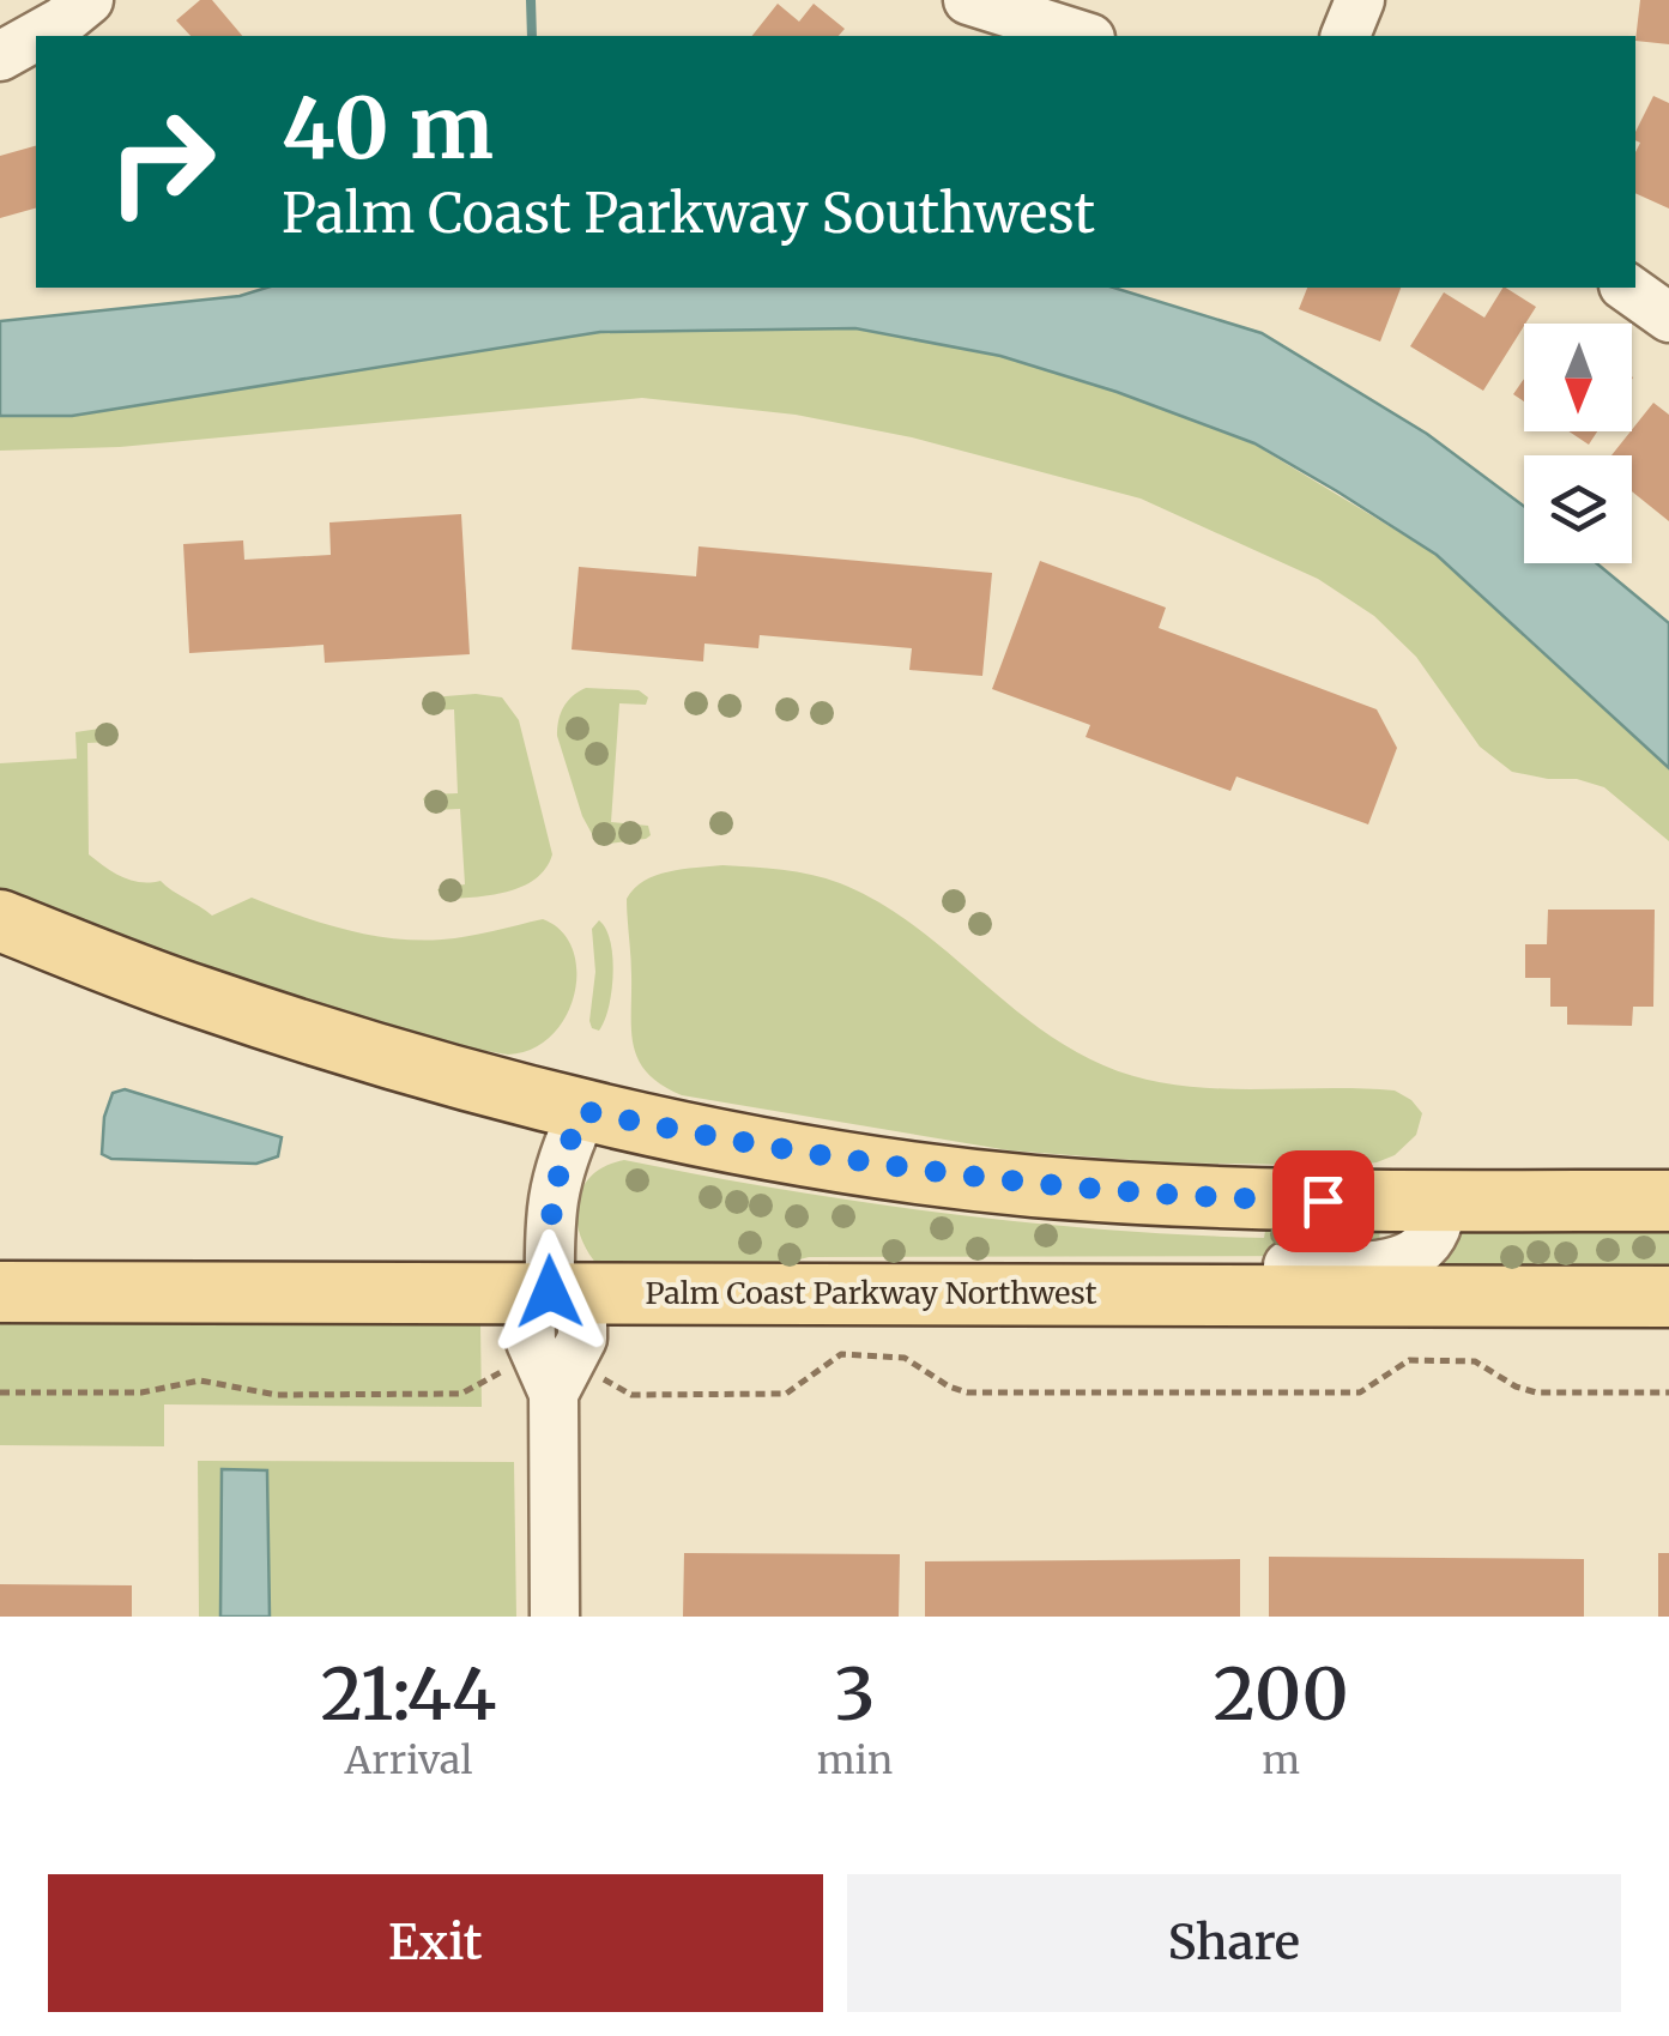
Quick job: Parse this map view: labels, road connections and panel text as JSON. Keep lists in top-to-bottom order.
{
  "streets": {
    "main road": ["Palm Coast Parkway Northwest"]
  },
  "north": "bottom",
  "page": {
    "turn": ["40 m", "Palm Coast Parkway Southwest"],
    "eta": [
      "21:44",
      "Arrival",
      "3",
      "min",
      "200",
      "m"
    ],
    "buttons": ["Exit", "Share"]
  }
}
